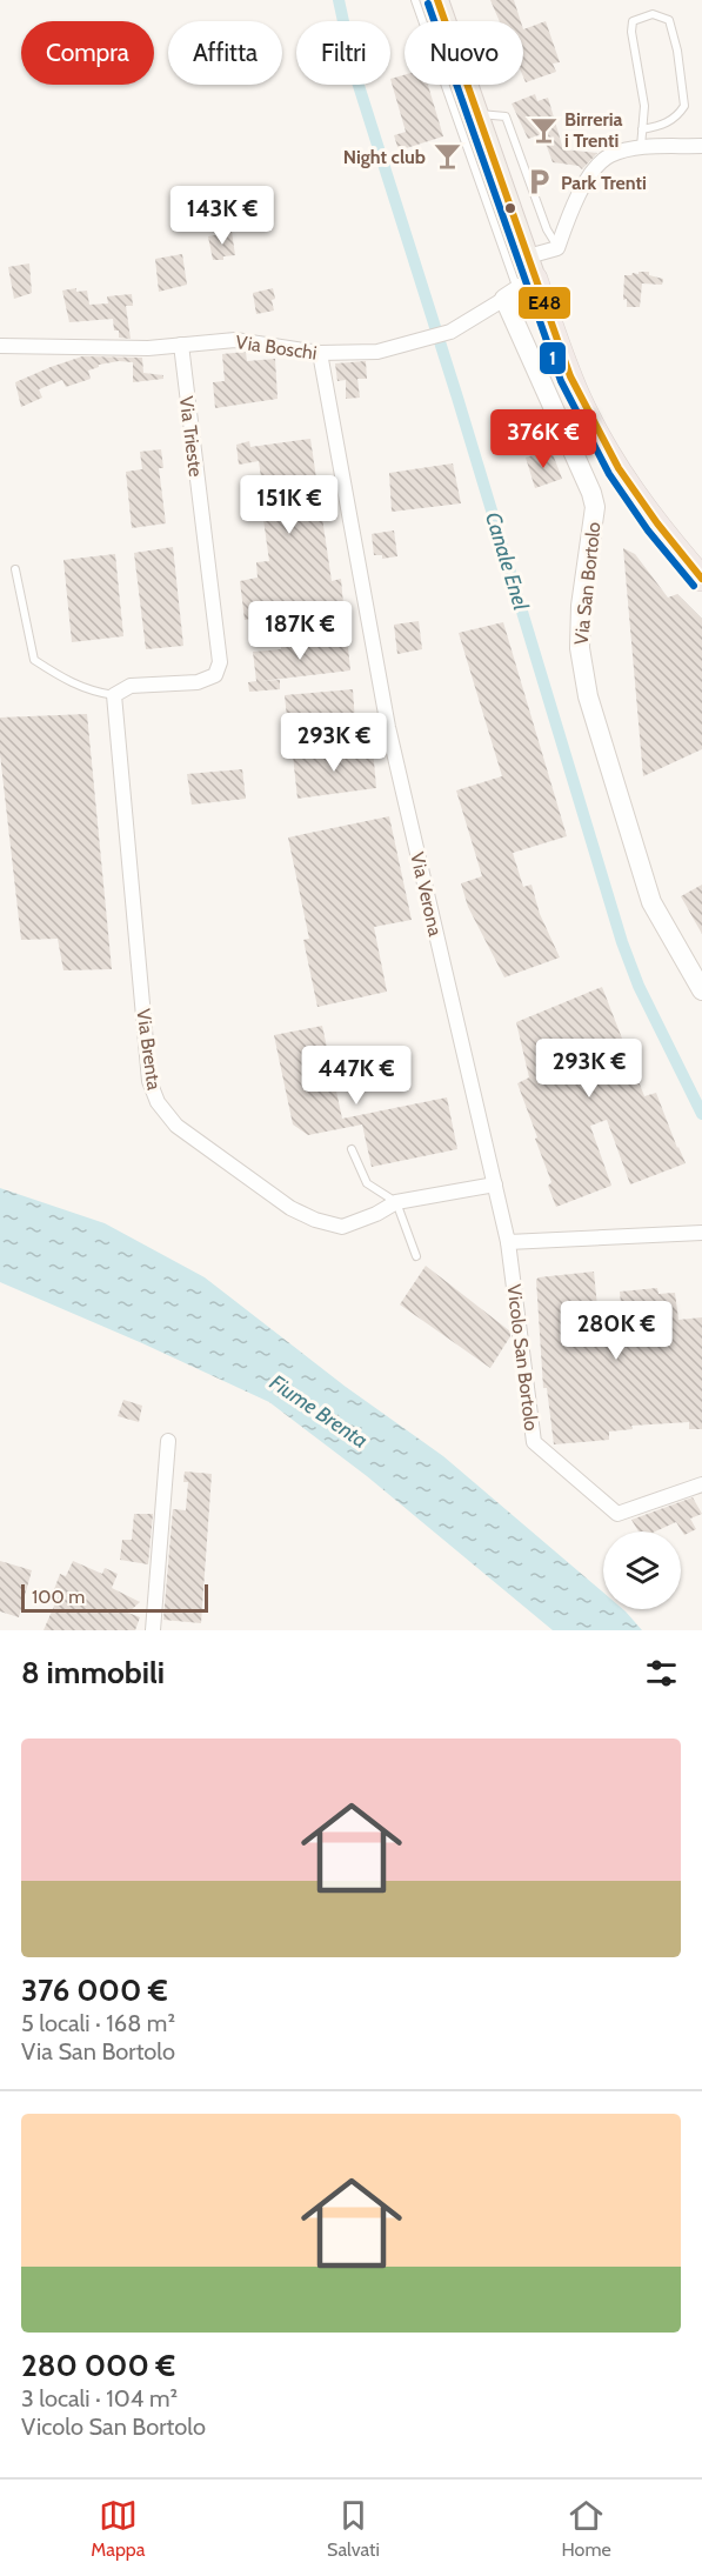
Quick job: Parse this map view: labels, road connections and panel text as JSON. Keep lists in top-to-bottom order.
{
  "streets": {
    "street": [
      "Via Boschi",
      "Via Trieste",
      "Via San Bortolo",
      "Via Verona",
      "Via Brenta",
      "Vicolo San Bortolo"
    ]
  },
  "crossings": [
    ["Via Boschi", "Via Trieste"],
    ["Via Boschi", "Via San Bortolo"],
    ["Via Boschi", "Via Verona"],
    ["Via Trieste", "Via Brenta"],
    ["Via Verona", "Via Brenta"],
    ["Via Verona", "Vicolo San Bortolo"]
  ],
  "water": ["Canale Enel", "Fiume Brenta"],
  "places": {
    "bar": ["Birreria i Trenti", "Night club"],
    "parking": ["Park Trenti"]
  },
  "lines": ["transit line E48", "transit line 1"],
  "scale_bar": "100 m",
  "page": {
    "chip": [
      "Compra",
      "Affitta",
      "Filtri",
      "Nuovo"
    ],
    "price": [
      "143K €",
      "376K €",
      "151K €",
      "187K €",
      "293K €",
      "293K €",
      "447K €",
      "280K €"
    ],
    "scale": "100 m",
    "heading": "8 immobili",
    "list": [
      {
        "name": "376 000 €",
        "note": "5 locali · 168 m² · Via San Bortolo"
      },
      {
        "name": "280 000 €",
        "note": "3 locali · 104 m² · Vicolo San Bortolo"
      }
    ],
    "tabs": ["Mappa", "Salvati", "Home"]
  }
}
